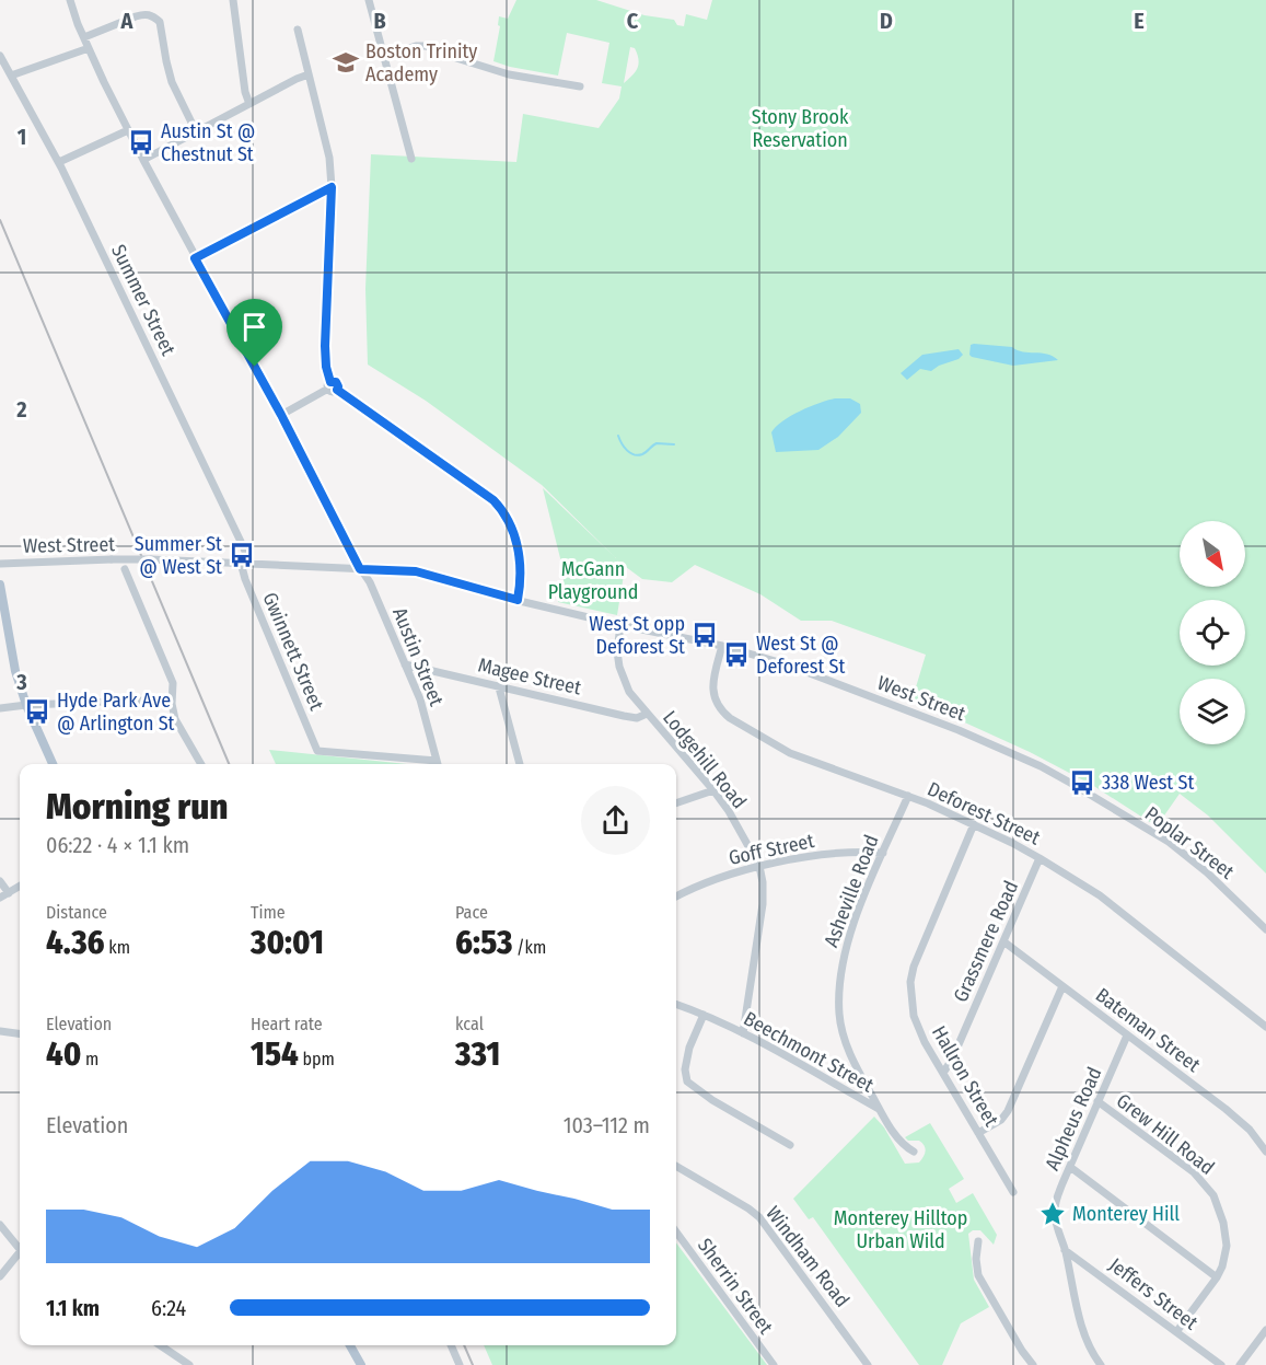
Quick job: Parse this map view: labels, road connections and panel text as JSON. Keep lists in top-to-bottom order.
{
  "streets": {
    "street": [
      "Summer Street",
      "West Street",
      "Gwinnett Street",
      "Austin Street",
      "Magee Street",
      "Lodgehill Road",
      "Deforest Street",
      "Poplar Street",
      "Goff Street",
      "Asheville Road",
      "Grassmere Road",
      "Bateman Street",
      "Beechmont Street",
      "Hallron Street",
      "Alpheus Road",
      "Grew Hill Road",
      "Windham Road",
      "Sherrin Street",
      "Jeffers Street"
    ]
  },
  "crossings": [
    ["Summer Street", "West Street"],
    ["Summer Street", "Gwinnett Street"],
    ["West Street", "Gwinnett Street"],
    ["West Street", "Austin Street"],
    ["West Street", "Lodgehill Road"],
    ["West Street", "Deforest Street"],
    ["West Street", "Poplar Street"],
    ["Gwinnett Street", "Austin Street"],
    ["Austin Street", "Magee Street"],
    ["Magee Street", "Lodgehill Road"],
    ["Lodgehill Road", "Goff Street"],
    ["Lodgehill Road", "Beechmont Street"],
    ["Deforest Street", "Asheville Road"],
    ["Deforest Street", "Grassmere Road"],
    ["Deforest Street", "Hallron Street"],
    ["Goff Street", "Asheville Road"],
    ["Asheville Road", "Beechmont Street"],
    ["Grassmere Road", "Bateman Street"],
    ["Grassmere Road", "Hallron Street"],
    ["Bateman Street", "Alpheus Road"],
    ["Alpheus Road", "Grew Hill Road"],
    ["Alpheus Road", "Jeffers Street"],
    ["Grew Hill Road", "Jeffers Street"]
  ],
  "parks": ["Stony Brook Reservation", "McGann Playground", "Monterey Hilltop Urban Wild"],
  "places": {
    "school or university": ["Boston Trinity Academy"],
    "bus stop": [
      "Austin St @ Chestnut St",
      "Summer St @ West St",
      "West St opp Deforest St",
      "West St @ Deforest St",
      "Hyde Park Ave @ Arlington St",
      "338 West St"
    ],
    "place": ["Monterey Hill"]
  },
  "north": "bottom right",
  "page": {
    "heading": ["Morning run", "06:22 · 4 × 1.1 km"],
    "stats": [
      ["Distance", "4.36 km"],
      ["Time", "30:01"],
      ["Pace", "6:53 /km"],
      ["Elevation", "40 m"],
      ["Heart rate", "154 bpm"],
      ["kcal", "331"]
    ],
    "chart": ["Elevation", "103–112 m"],
    "list": [
      {
        "name": "1.1 km",
        "note": "6:24"
      }
    ]
  },
  "grid": {
    "columns": [
      "A",
      "B",
      "C",
      "D",
      "E"
    ],
    "rows": ["1", "2", "3"]
  }
}
